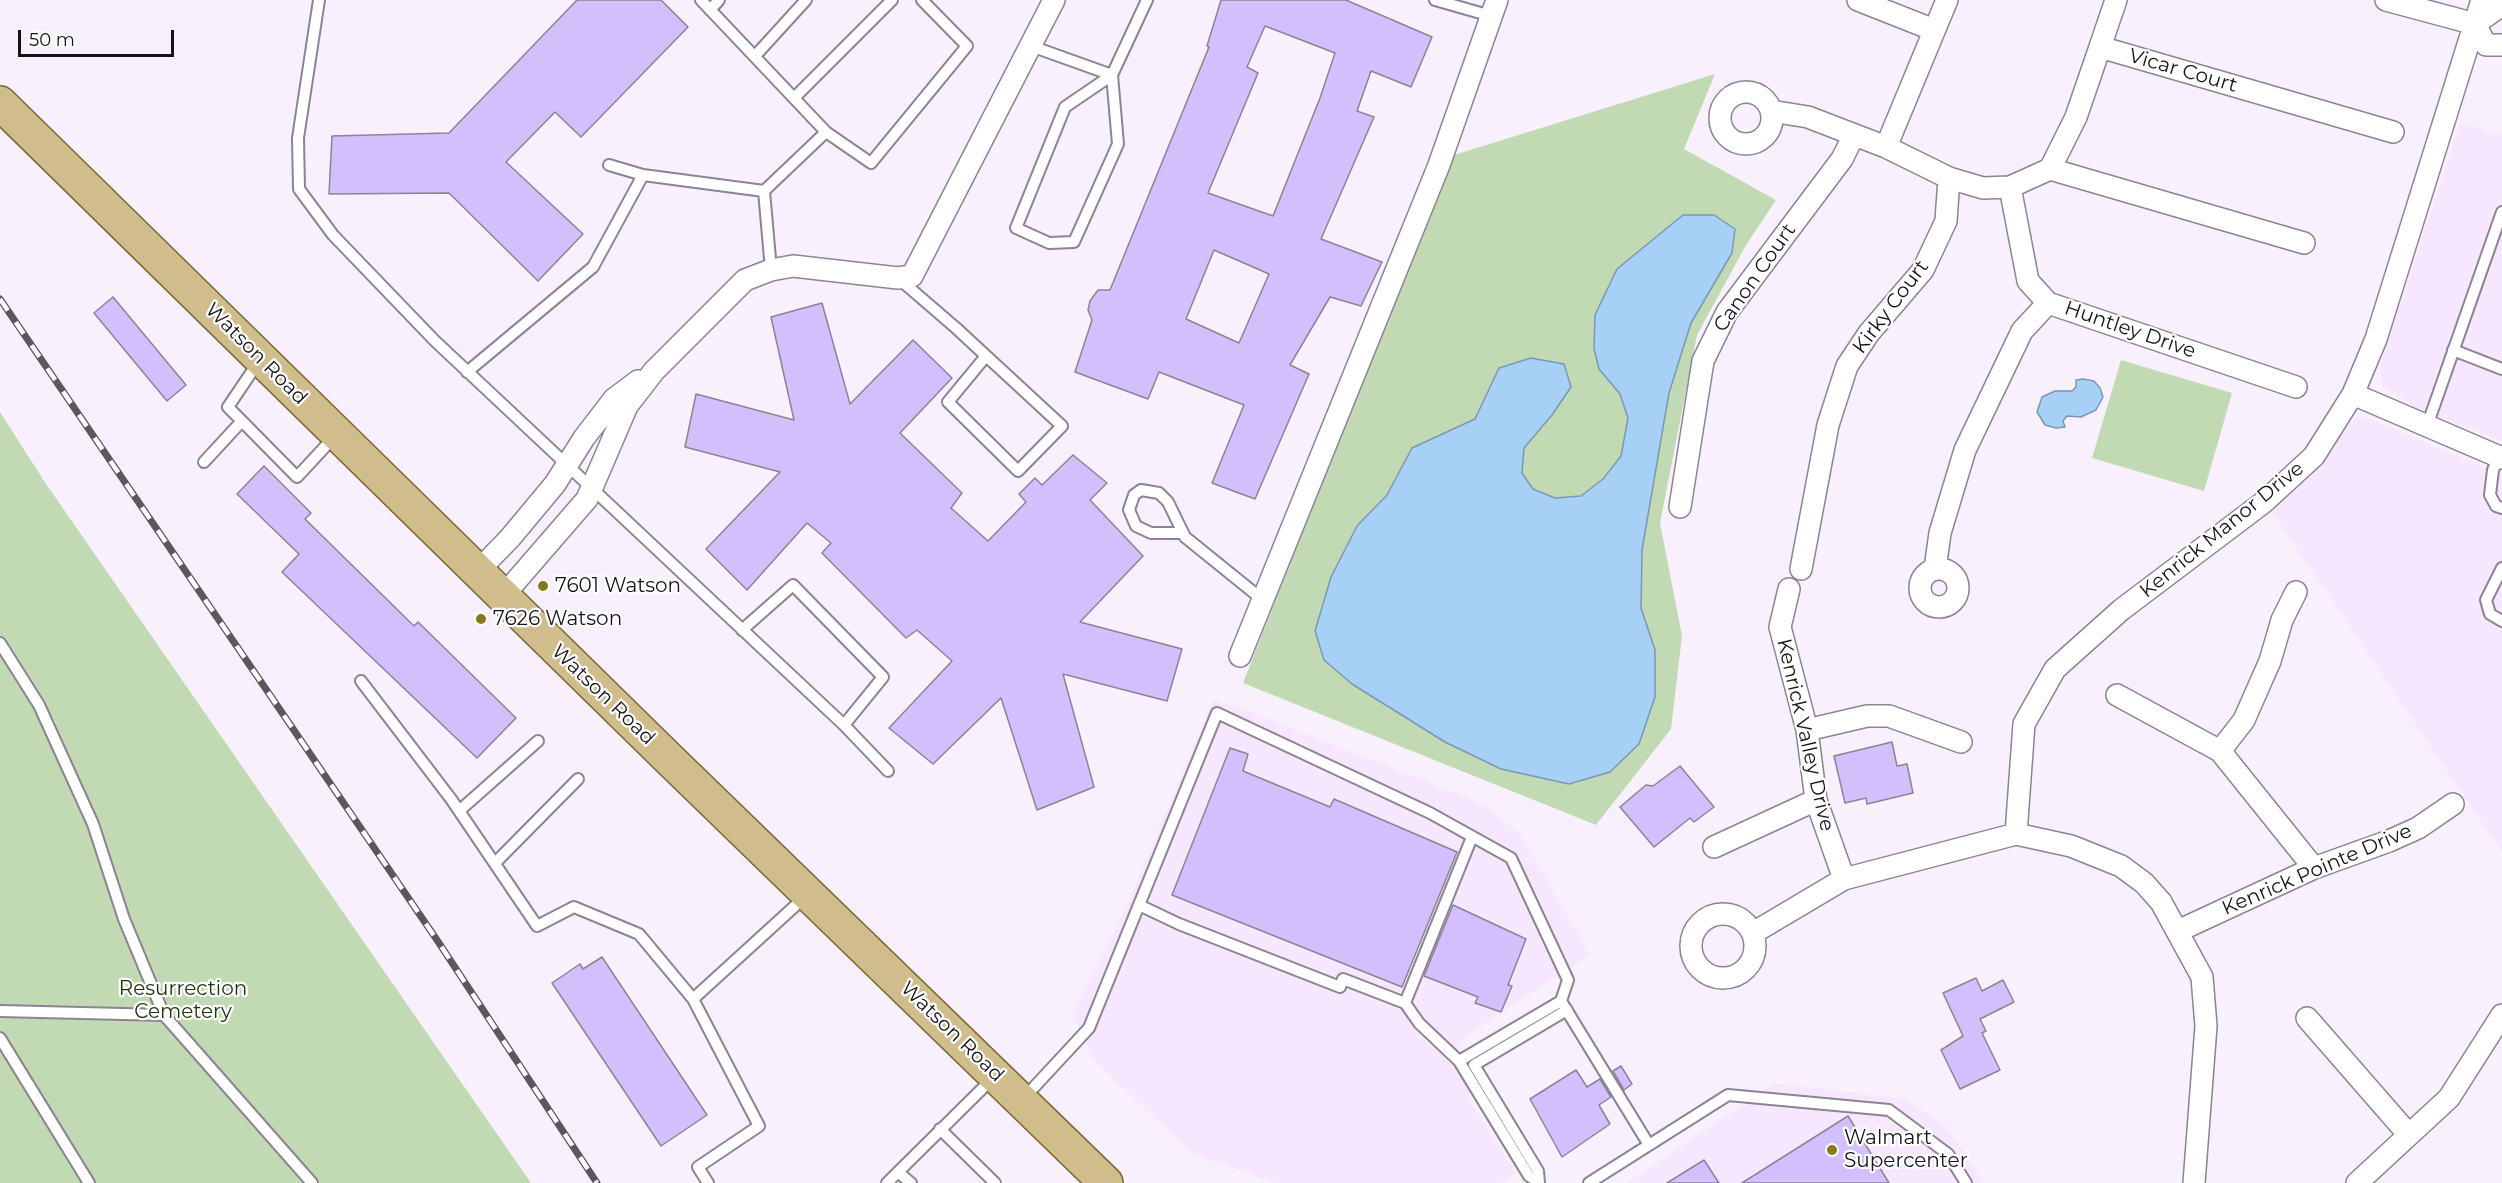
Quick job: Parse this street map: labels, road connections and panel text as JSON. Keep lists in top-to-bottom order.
{
  "streets": {
    "main road": ["Watson Road"],
    "street": [
      "Vicar Court",
      "Canon Court",
      "Kirky Court",
      "Huntley Drive",
      "Kenrick Manor Drive",
      "Kenrick Valley Drive",
      "Kenrick Pointe Drive"
    ]
  },
  "parks": ["Resurrection Cemetery"],
  "places": ["7601 Watson", "7626 Watson", "Walmart Supercenter"],
  "scale_bar": "50 m"
}
